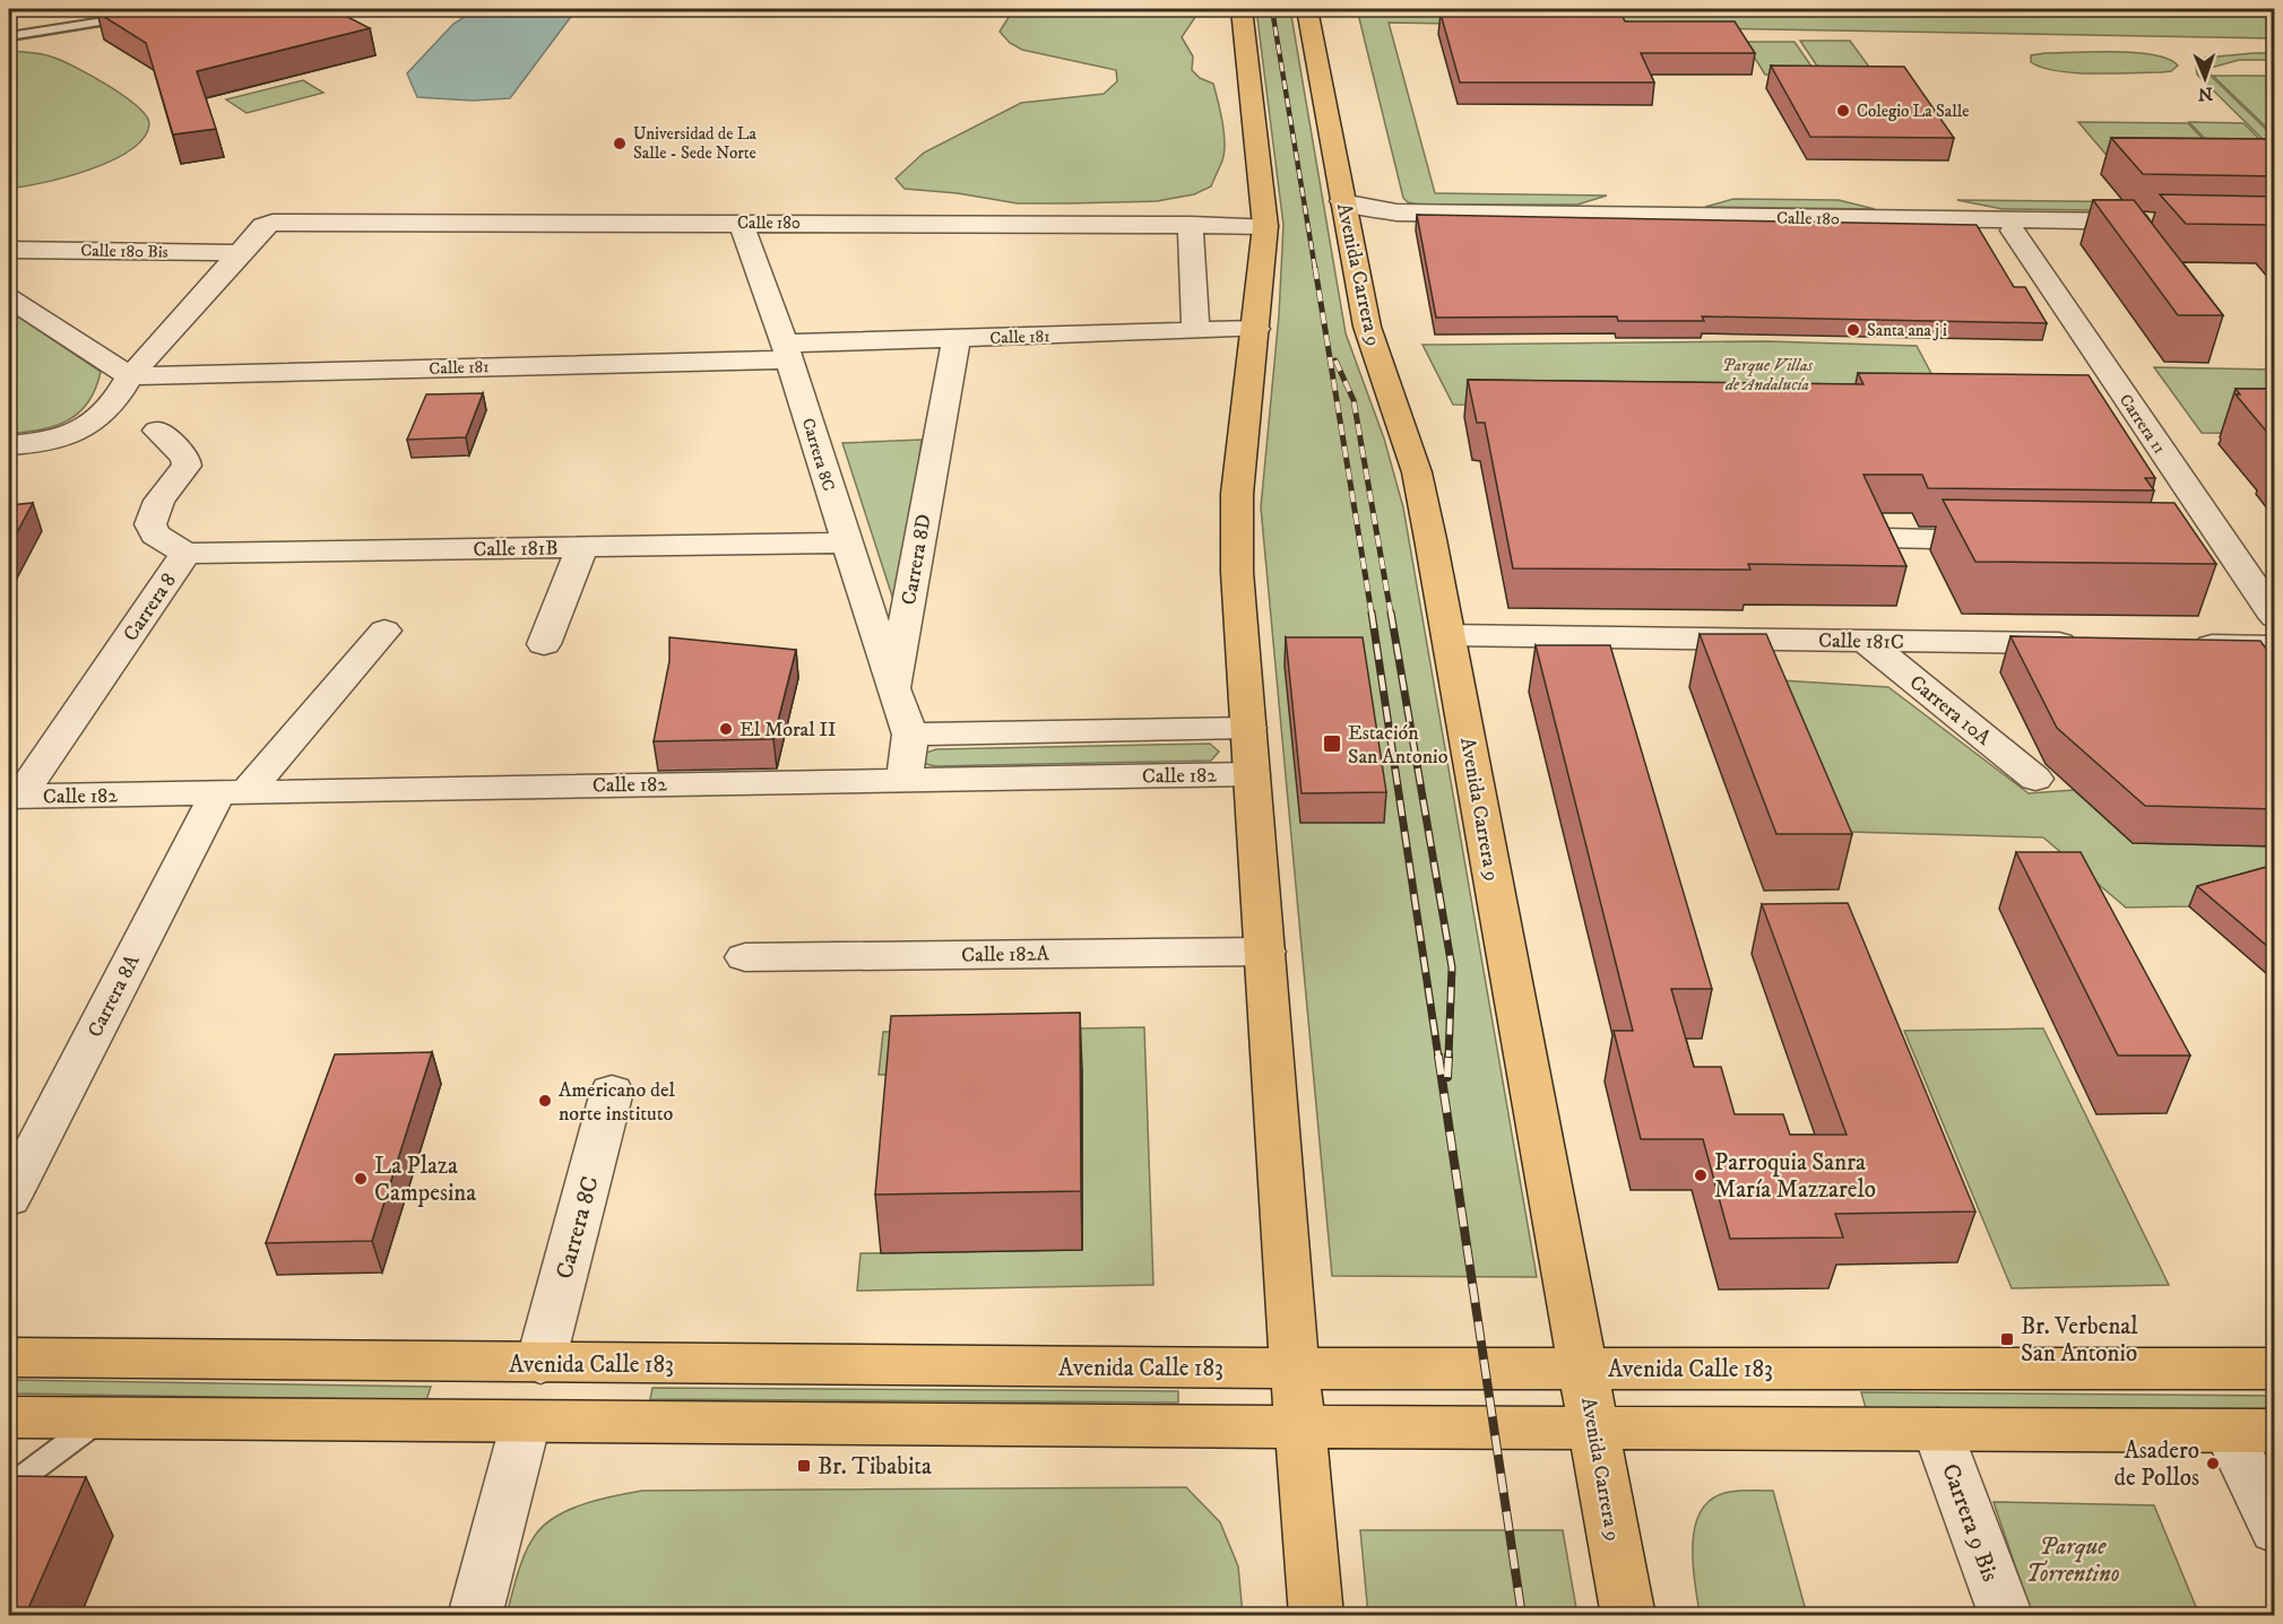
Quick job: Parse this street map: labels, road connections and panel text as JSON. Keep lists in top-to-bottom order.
{
  "streets": {
    "main road": ["Avenida Carrera 9", "Avenida Calle 183"],
    "street": [
      "Calle 180",
      "Calle 180 Bis",
      "Calle 181",
      "Carrera 11",
      "Carrera 8C",
      "Calle 181B",
      "Carrera 8D",
      "Carrera 8",
      "Calle 181C",
      "Carrera 10A",
      "Calle 182",
      "Calle 182A",
      "Carrera 8A",
      "Carrera 9 Bis"
    ]
  },
  "crossings": [
    ["Calle 180", "Calle 180 Bis"],
    ["Calle 180", "Avenida Carrera 9"],
    ["Calle 180", "Carrera 11"],
    ["Calle 180", "Carrera 8C"],
    ["Avenida Carrera 9", "Calle 181C"],
    ["Avenida Carrera 9", "Avenida Calle 183"],
    ["Calle 181", "Carrera 8C"],
    ["Calle 181", "Carrera 8D"],
    ["Carrera 8C", "Calle 181B"],
    ["Carrera 8C", "Carrera 8D"],
    ["Carrera 8C", "Avenida Calle 183"],
    ["Calle 181B", "Carrera 8"],
    ["Carrera 8", "Calle 182"],
    ["Calle 181C", "Carrera 10A"],
    ["Calle 182", "Carrera 8A"]
  ],
  "parks": ["Parque Villas de Andalucía", "Parque Torrentino"],
  "places": {
    "other": [
      "Colegio La Salle",
      "Universidad de La Salle - Sede Norte",
      "Santa ana j i",
      "El Moral II",
      "Americano del norte instituto",
      "Parroquia Sanra María Mazzarelo",
      "La Plaza Campesina",
      "Asadero de Pollos"
    ],
    "transit": ["Estación San Antonio", "Br. Verbenal San Antonio", "Br. Tibabita"]
  },
  "north": "bottom"
}
